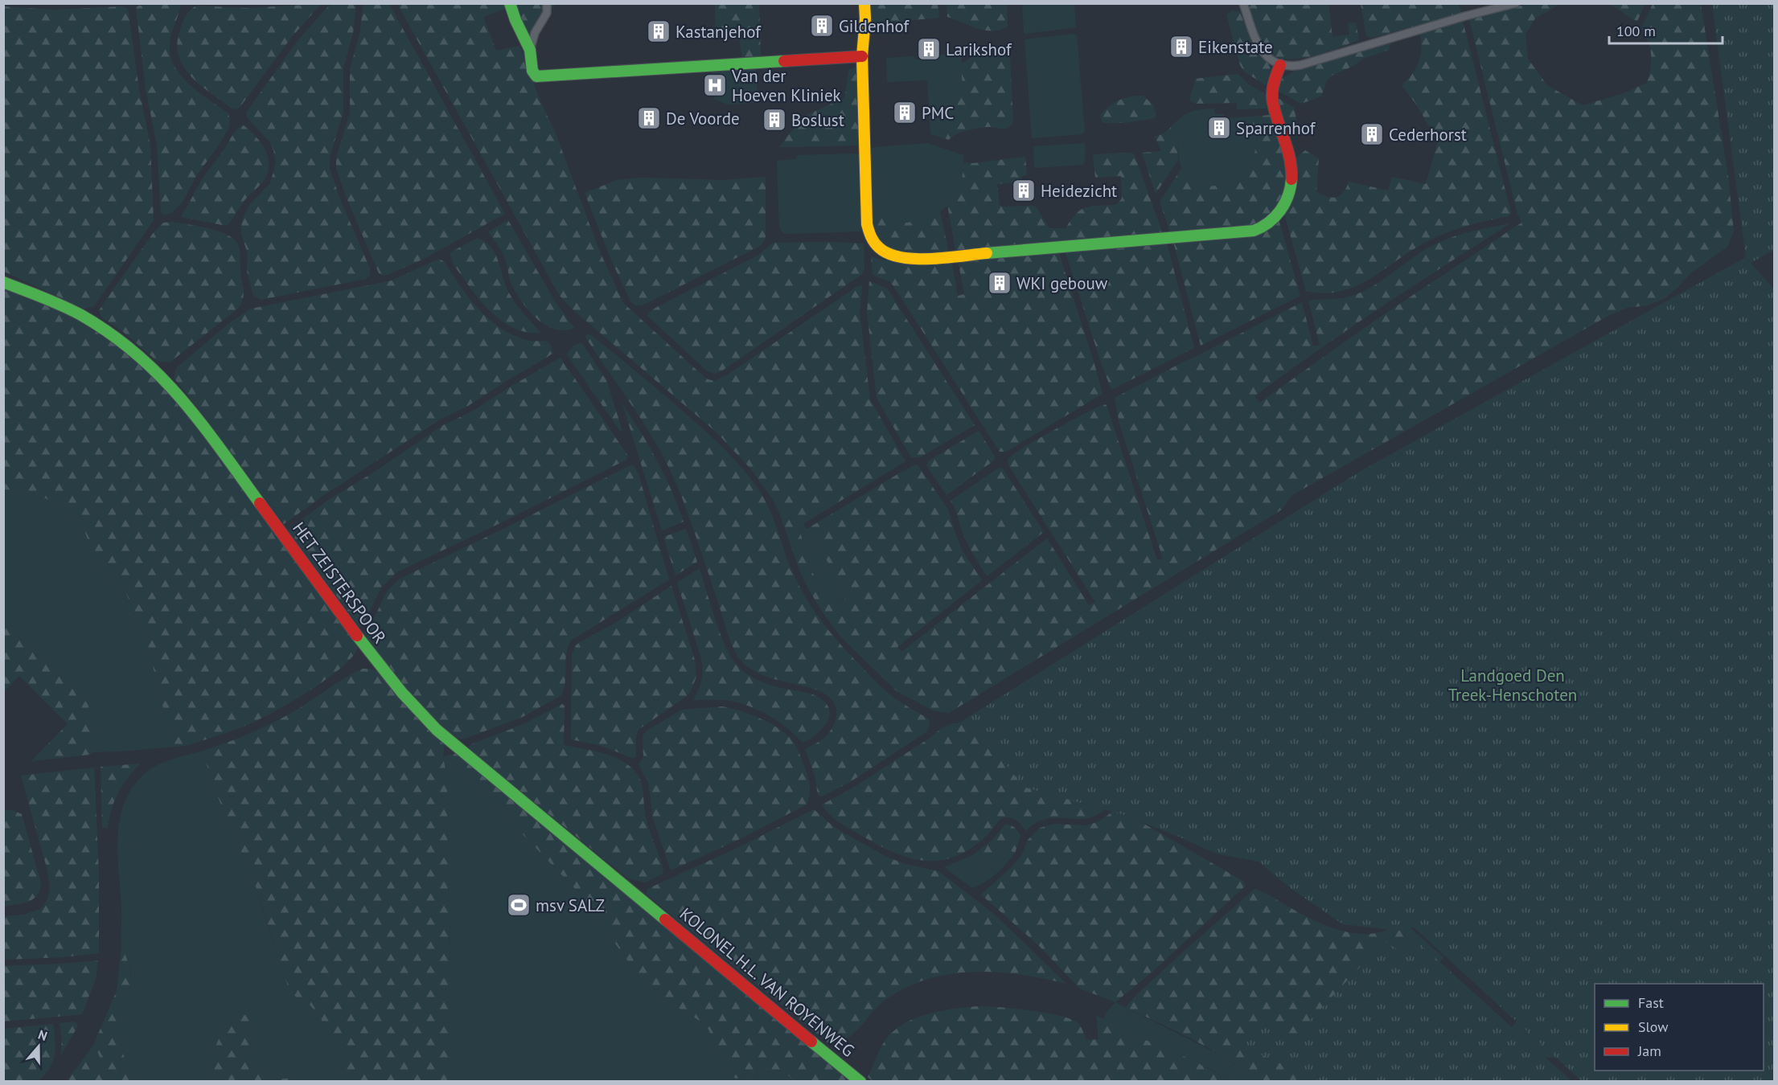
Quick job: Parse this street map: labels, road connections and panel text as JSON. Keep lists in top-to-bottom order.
{
  "streets": {
    "street": ["HET ZEISTERSPOOR", "KOLONEL H.L. VAN ROYENWEG"]
  },
  "crossings": [
    ["HET ZEISTERSPOOR", "KOLONEL H.L. VAN ROYENWEG"]
  ],
  "parks": ["Landgoed Den Treek-Henschoten"],
  "places": {
    "building": [
      "Gildenhof",
      "Kastanjehof",
      "Eikenstate",
      "Larikshof",
      "PMC",
      "De Voorde",
      "Boslust",
      "Sparrenhof",
      "Cederhorst",
      "Heidezicht",
      "WKI gebouw"
    ],
    "hospital": ["Van der Hoeven Kliniek"],
    "sports": ["msv SALZ"]
  },
  "legend": ["Fast", "Slow", "Jam"],
  "scale_bar": "100 m",
  "north": "top"
}
